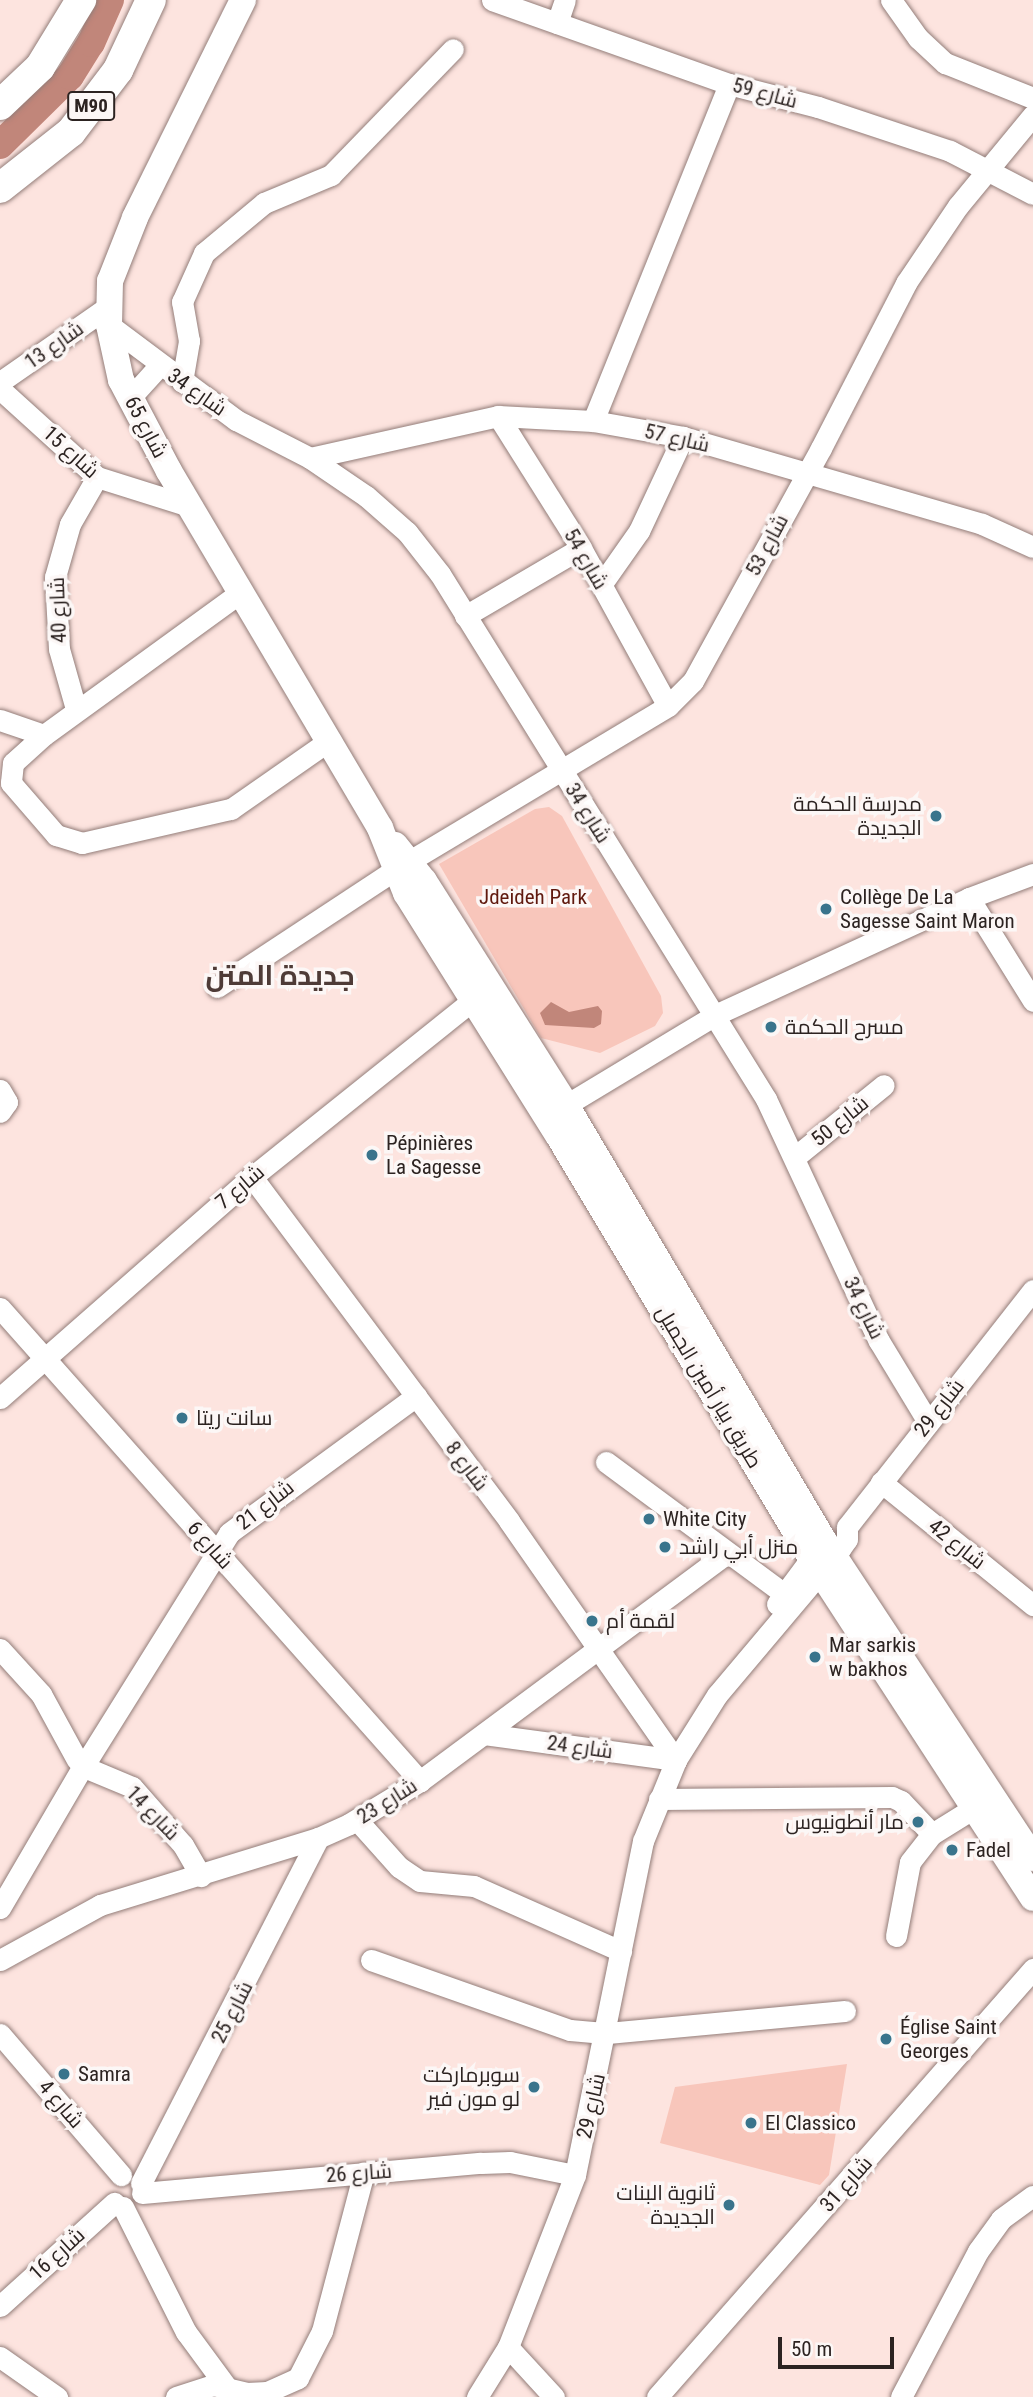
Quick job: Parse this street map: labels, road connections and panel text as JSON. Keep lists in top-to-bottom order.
{
  "streets": {
    "highway": ["M90"],
    "main road": ["شارع 65", "طريق بيار أمين الجميل"],
    "street": [
      "شارع 59",
      "شارع 13",
      "شارع 34",
      "شارع 57",
      "شارع 15",
      "شارع 53",
      "شارع 54",
      "شارع 40",
      "شارع 50",
      "شارع 7",
      "شارع 29",
      "شارع 8",
      "شارع 21",
      "شارع 42",
      "شارع 6",
      "شارع 24",
      "شارع 23",
      "شارع 14",
      "شارع 25",
      "شارع 4",
      "شارع 26",
      "شارع 31",
      "شارع 16"
    ]
  },
  "crossings": [
    ["شارع 59", "شارع 53"],
    ["شارع 13", "شارع 34"],
    ["شارع 13", "شارع 65"],
    ["شارع 34", "شارع 65"],
    ["شارع 34", "شارع 57"],
    ["شارع 34", "شارع 53"],
    ["شارع 34", "شارع 50"],
    ["شارع 34", "شارع 29"],
    ["شارع 65", "شارع 15"],
    ["شارع 65", "شارع 53"],
    ["شارع 65", "طريق بيار أمين الجميل"],
    ["شارع 57", "شارع 53"],
    ["شارع 57", "شارع 54"],
    ["شارع 15", "شارع 40"],
    ["شارع 53", "شارع 54"],
    ["شارع 53", "طريق بيار أمين الجميل"],
    ["شارع 7", "طريق بيار أمين الجميل"],
    ["شارع 7", "شارع 8"],
    ["شارع 7", "شارع 6"],
    ["طريق بيار أمين الجميل", "شارع 29"],
    ["شارع 29", "شارع 8"],
    ["شارع 29", "شارع 42"],
    ["شارع 29", "شارع 24"],
    ["شارع 29", "شارع 26"],
    ["شارع 8", "شارع 21"],
    ["شارع 8", "شارع 24"],
    ["شارع 8", "شارع 23"],
    ["شارع 21", "شارع 6"],
    ["شارع 21", "شارع 14"],
    ["شارع 6", "شارع 23"],
    ["شارع 24", "شارع 23"],
    ["شارع 23", "شارع 14"],
    ["شارع 23", "شارع 25"],
    ["شارع 25", "شارع 4"],
    ["شارع 25", "شارع 26"],
    ["شارع 25", "شارع 16"],
    ["شارع 4", "شارع 26"],
    ["شارع 4", "شارع 16"],
    ["شارع 26", "شارع 16"]
  ],
  "districts": ["جديدة المتن"],
  "parks": ["Jdeideh Park"],
  "places": [
    "مدرسة الحكمة الجديدة",
    "Collège De La Sagesse Saint Maron",
    "مسرح الحكمة",
    "Pépinières La Sagesse",
    "سانت ريتا",
    "White City",
    "منزل أبي راشد",
    "لقمة أم",
    "Mar sarkis w bakhos",
    "مار أنطونيوس",
    "Fadel",
    "Église Saint Georges",
    "Samra",
    "سوبرماركت لو مون فير",
    "El Classico",
    "ثانوية البنات الجديدة"
  ],
  "scale_bar": "50 m"
}
